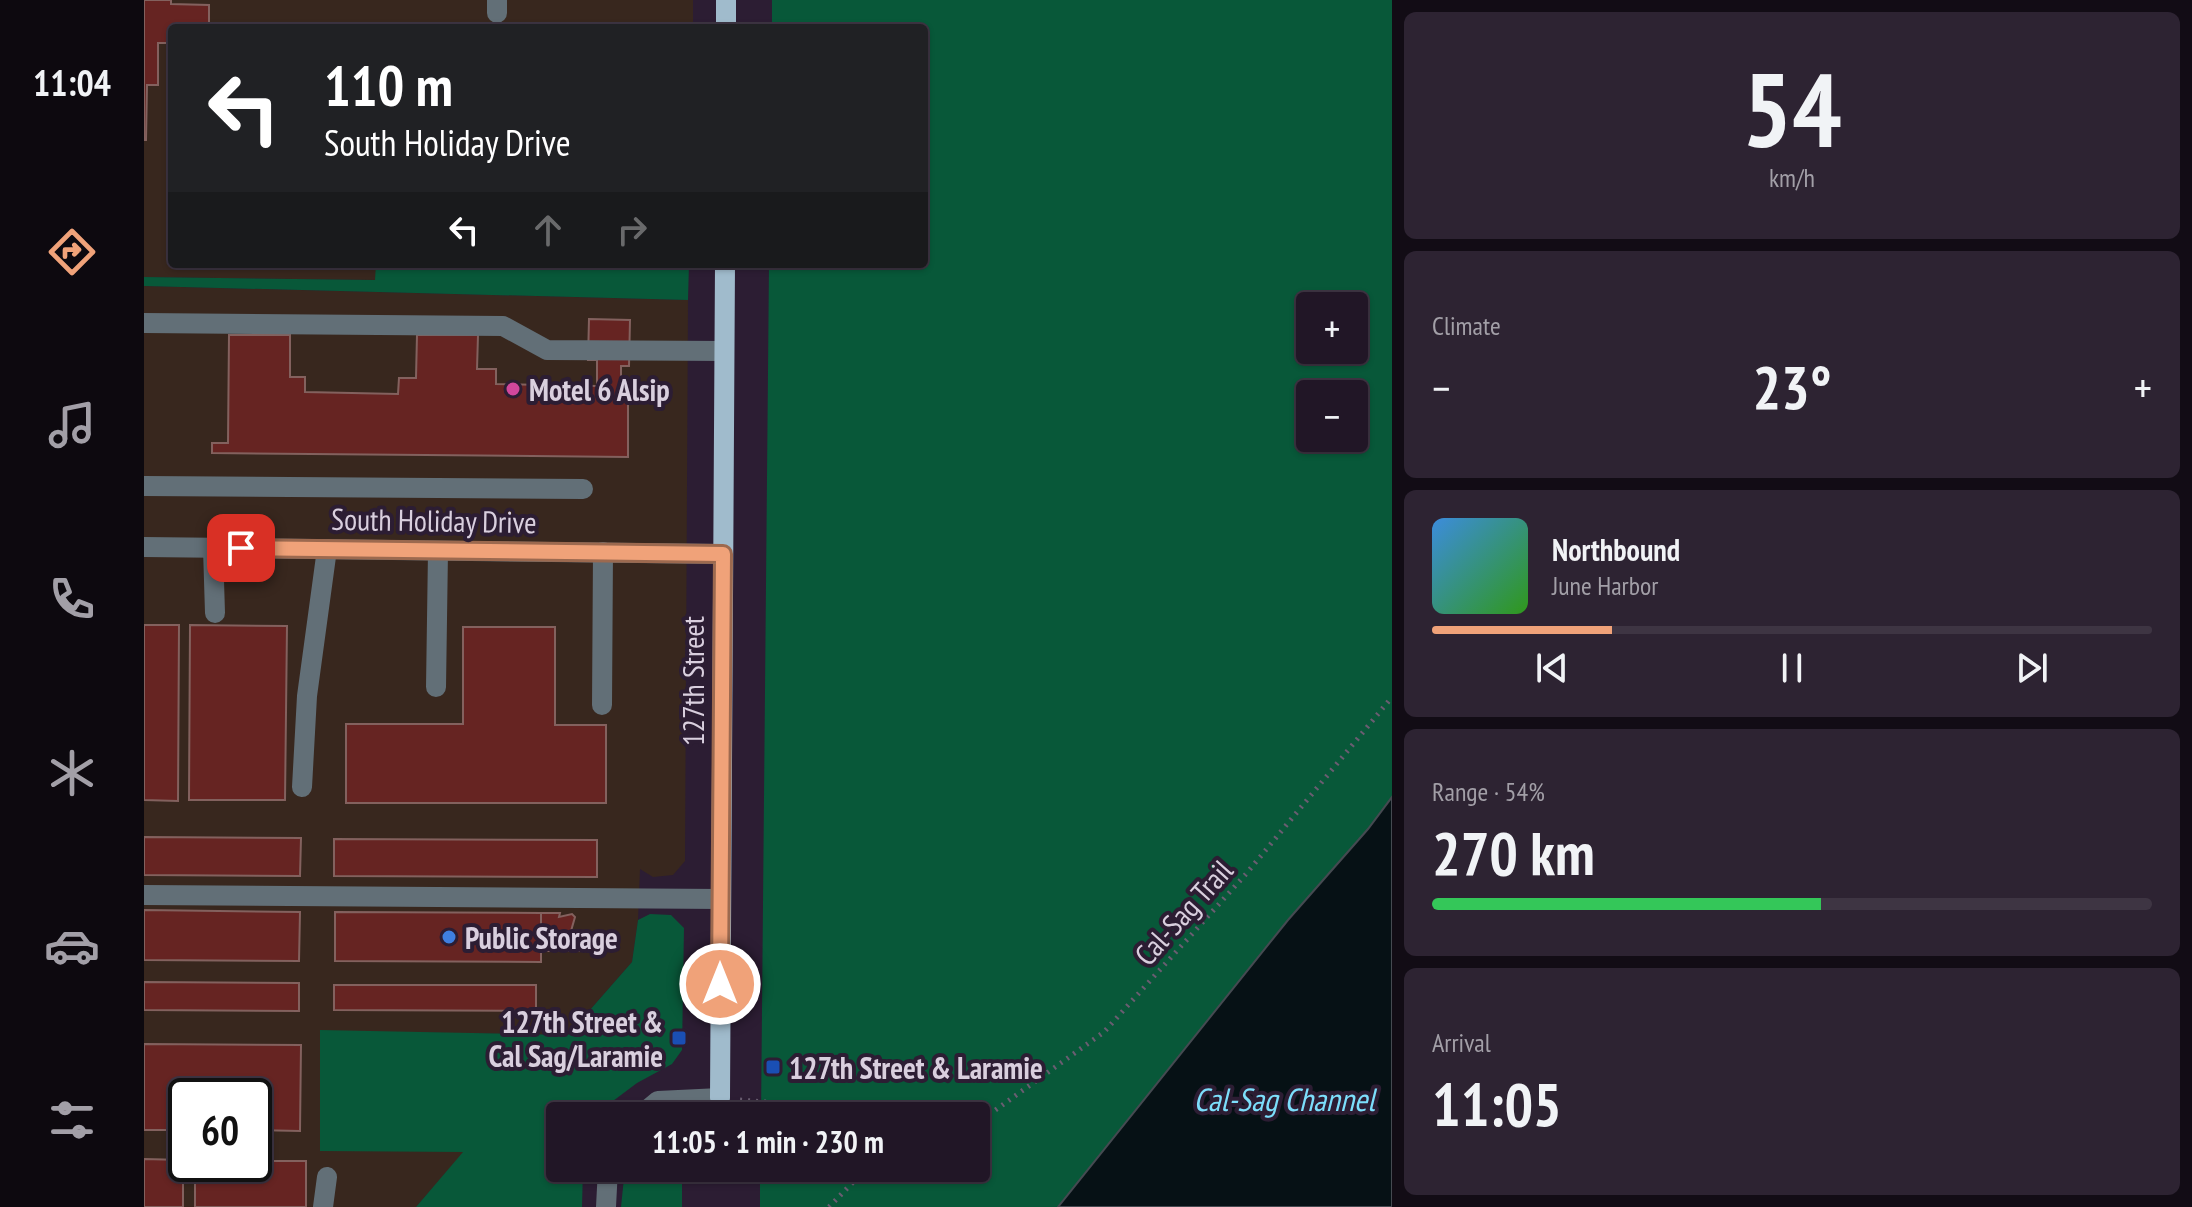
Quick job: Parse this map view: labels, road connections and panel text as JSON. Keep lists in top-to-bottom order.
{
  "streets": {
    "main road": ["127th Street"],
    "street": ["South Holiday Drive"],
    "path": ["Cal-Sag Trail"]
  },
  "crossings": [
    ["South Holiday Drive", "127th Street"]
  ],
  "water": ["Cal-Sag Channel"],
  "places": {
    "other": ["Motel 6 Alsip", "Public Storage"],
    "transit": ["127th Street & Cal Sag/Laramie", "127th Street & Laramie"]
  },
  "page": {
    "tabs": "11:04",
    "tile": [
      ["54", "km/h"],
      "Climate",
      ["Range · 54%", "270 km"],
      ["Arrival", "11:05"]
    ],
    "turn": ["110 m", "South Holiday Drive"],
    "map_buttons": ["+", "−"],
    "heat": ["−", "23°", "+"],
    "song": ["Northbound", "June Harbor"],
    "limit": "60",
    "trip": "11:05 · 1 min · 230 m"
  }
}
